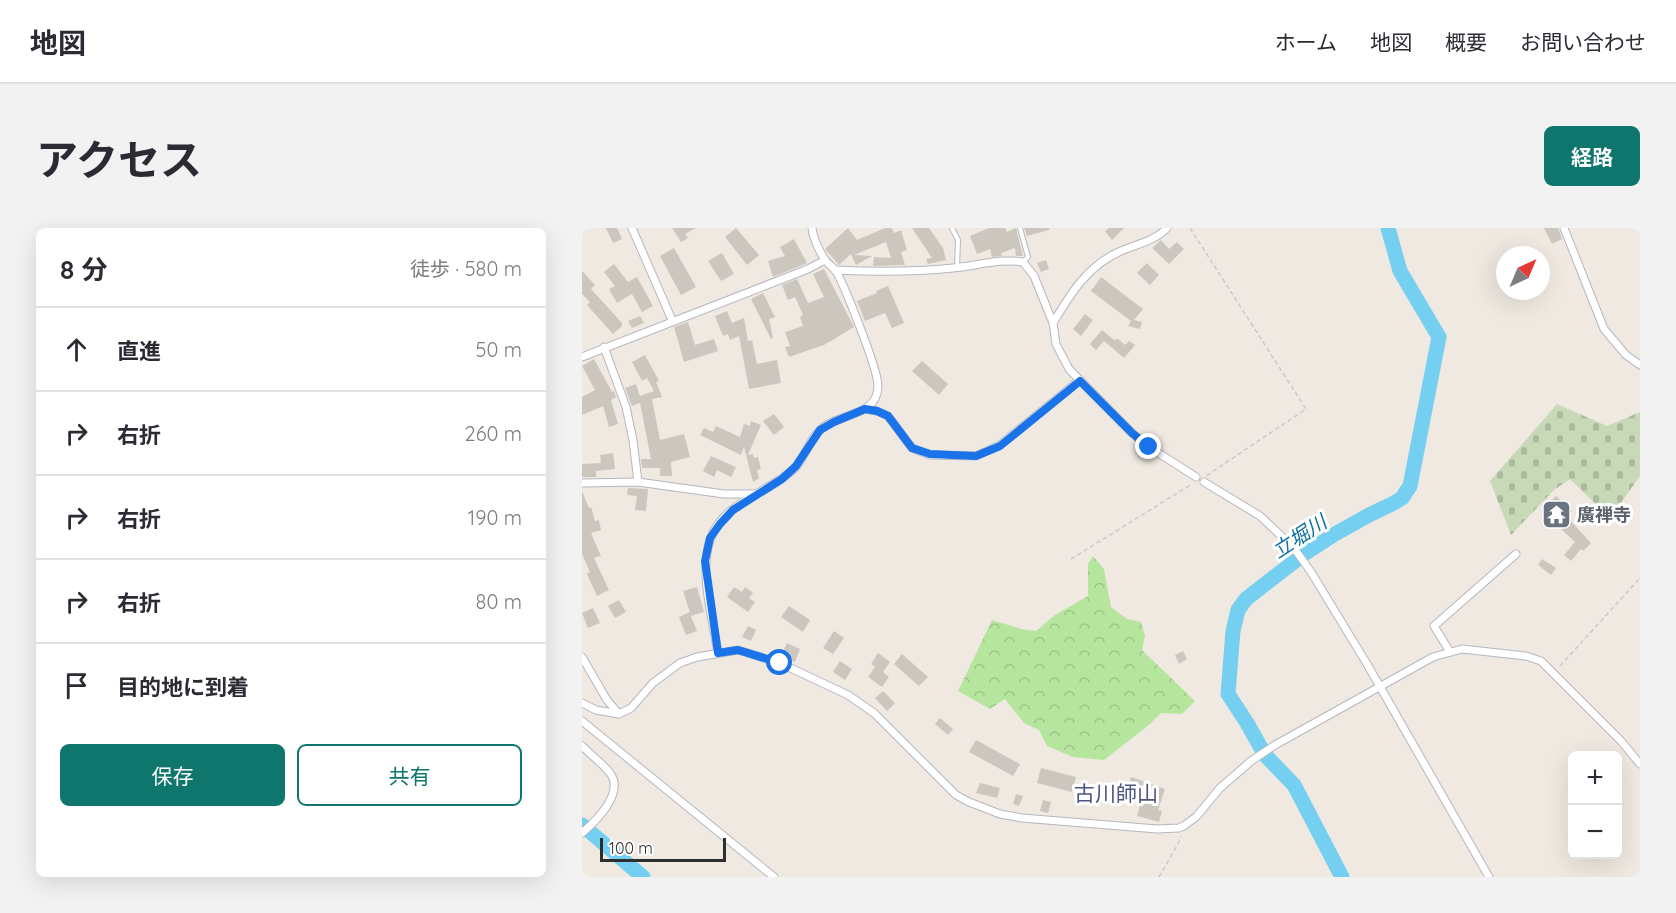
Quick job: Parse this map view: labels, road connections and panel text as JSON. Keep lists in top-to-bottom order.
{
  "districts": ["古川師山"],
  "water": ["立堀川"],
  "places": {
    "temple": ["廣禅寺"]
  },
  "scale_bar": "100 m",
  "north": "top right",
  "page": {
    "header": "地図",
    "nav": [
      "ホーム",
      "地図",
      "概要",
      "お問い合わせ"
    ],
    "title": "アクセス",
    "buttons": [
      "経路",
      ["保存", "共有"]
    ],
    "heading": ["8 分", "徒歩 · 580 m"],
    "list": [
      ["直進", "50 m"],
      ["右折", "260 m"],
      ["右折", "190 m"],
      ["右折", "80 m"],
      "目的地に到着"
    ],
    "map_buttons": ["+", "−"],
    "scale": "100 m"
  }
}
